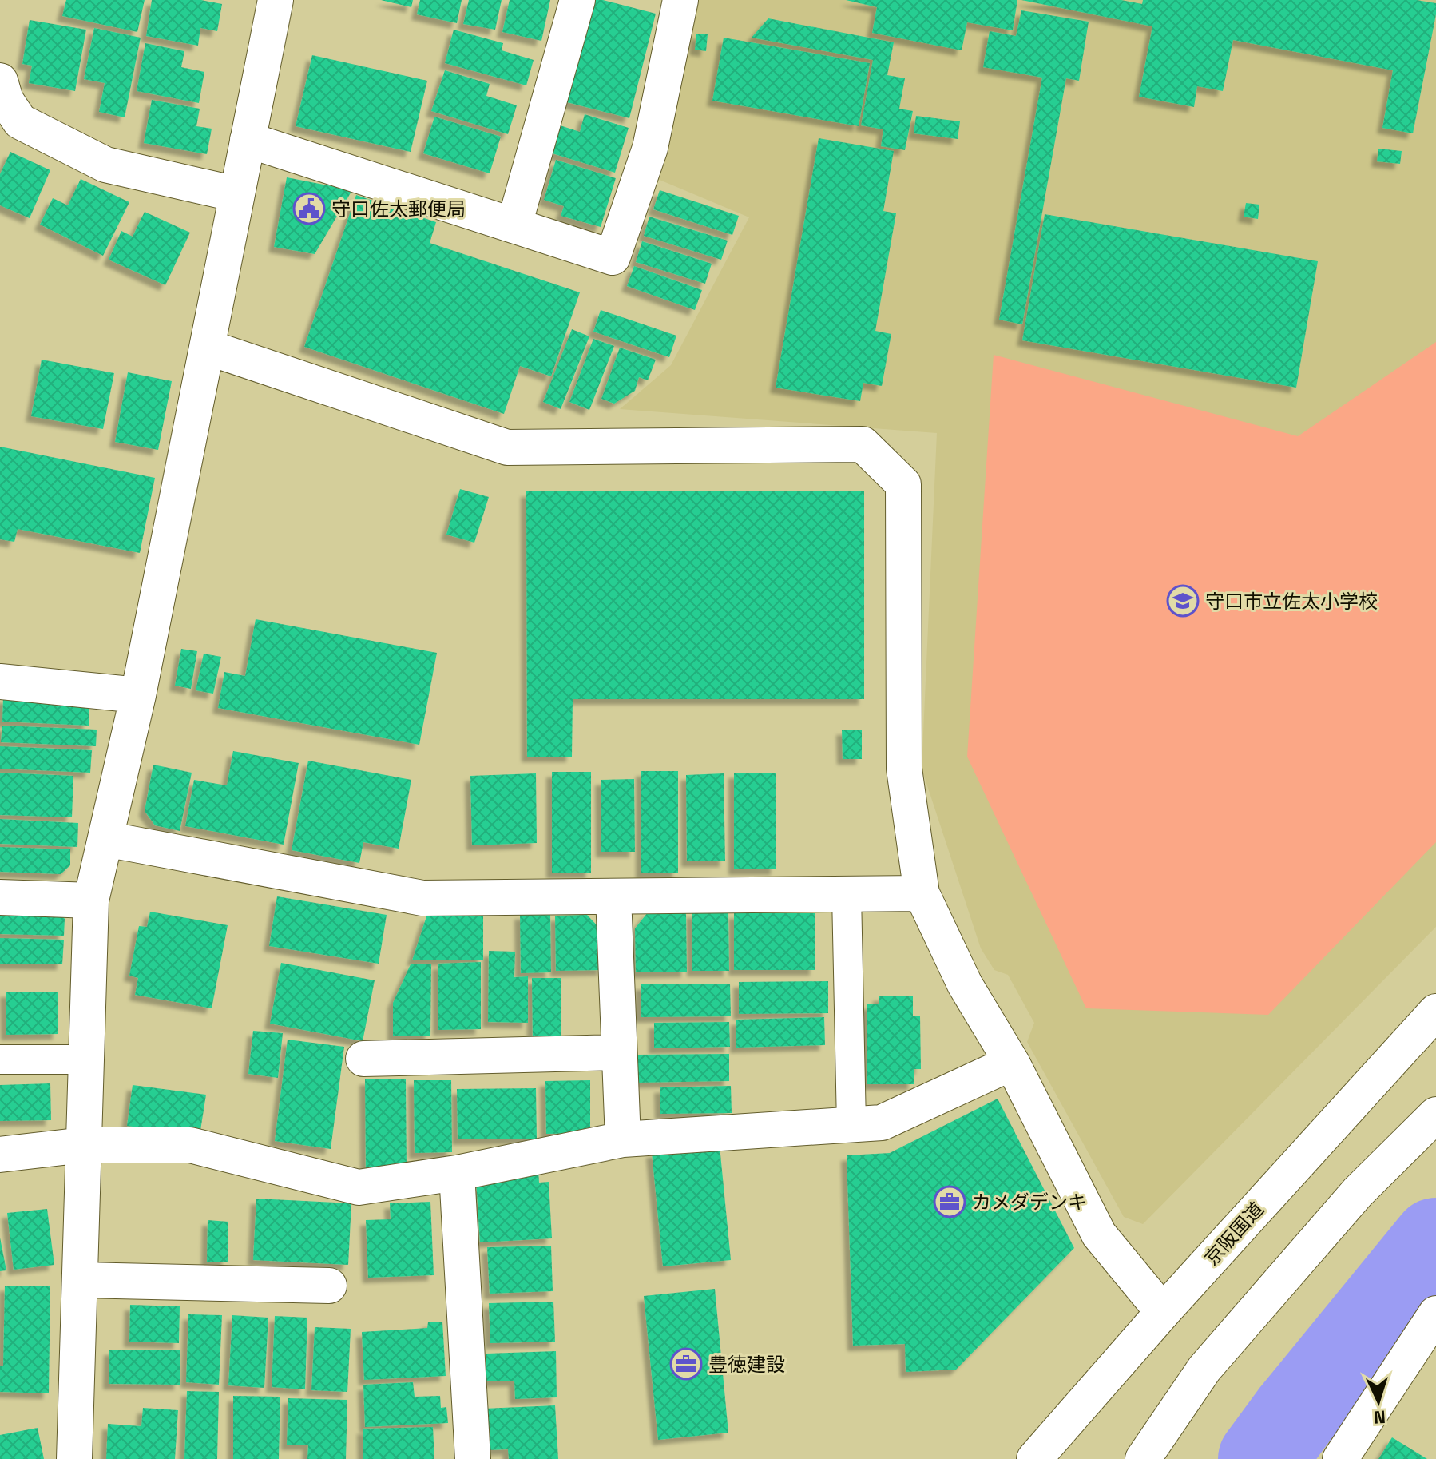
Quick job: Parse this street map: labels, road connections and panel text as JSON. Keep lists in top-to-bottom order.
{
  "streets": {
    "main road": ["京阪国道"]
  },
  "places": {
    "public building": ["守口佐太郵便局"],
    "school or university": ["守口市立佐太小学校"],
    "office": ["カメダデンキ", "豊徳建設"]
  },
  "north": "bottom"
}
